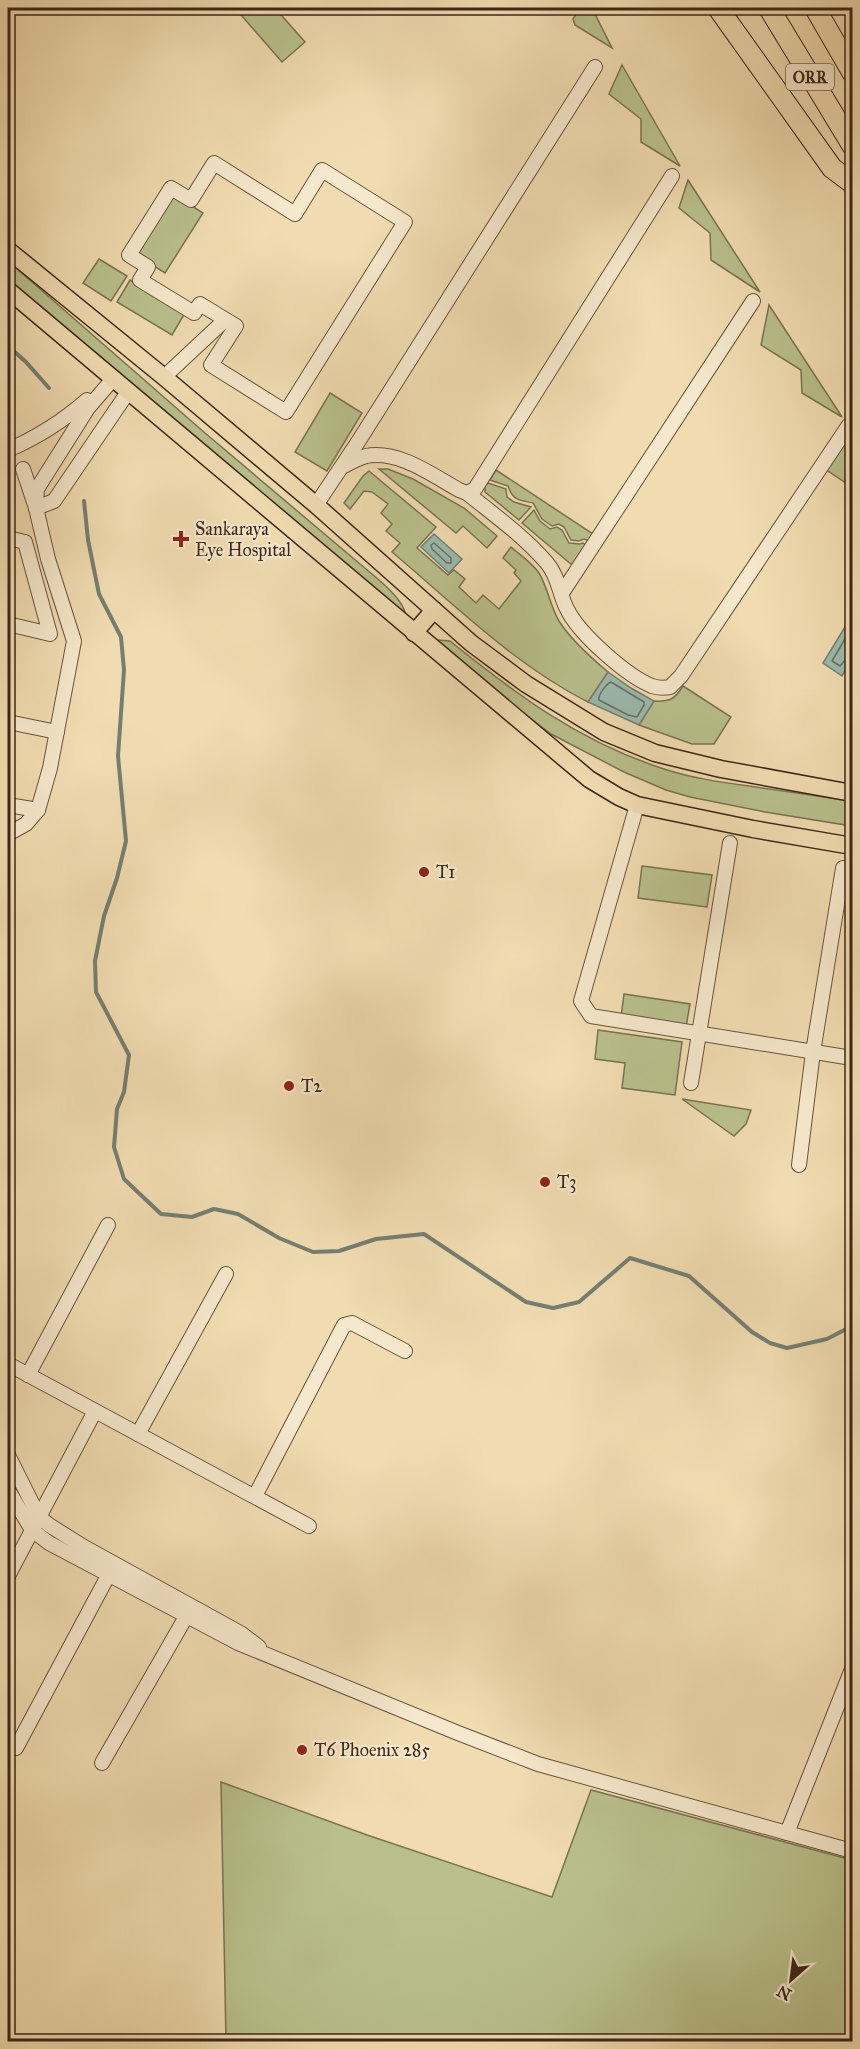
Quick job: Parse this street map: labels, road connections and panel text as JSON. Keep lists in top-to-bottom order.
{
  "streets": {
    "highway": ["ORR"]
  },
  "places": {
    "health": ["Sankaraya Eye Hospital"],
    "other": [
      "T1",
      "T2",
      "T3",
      "T6 Phoenix 285"
    ]
  },
  "north": "bottom left"
}
